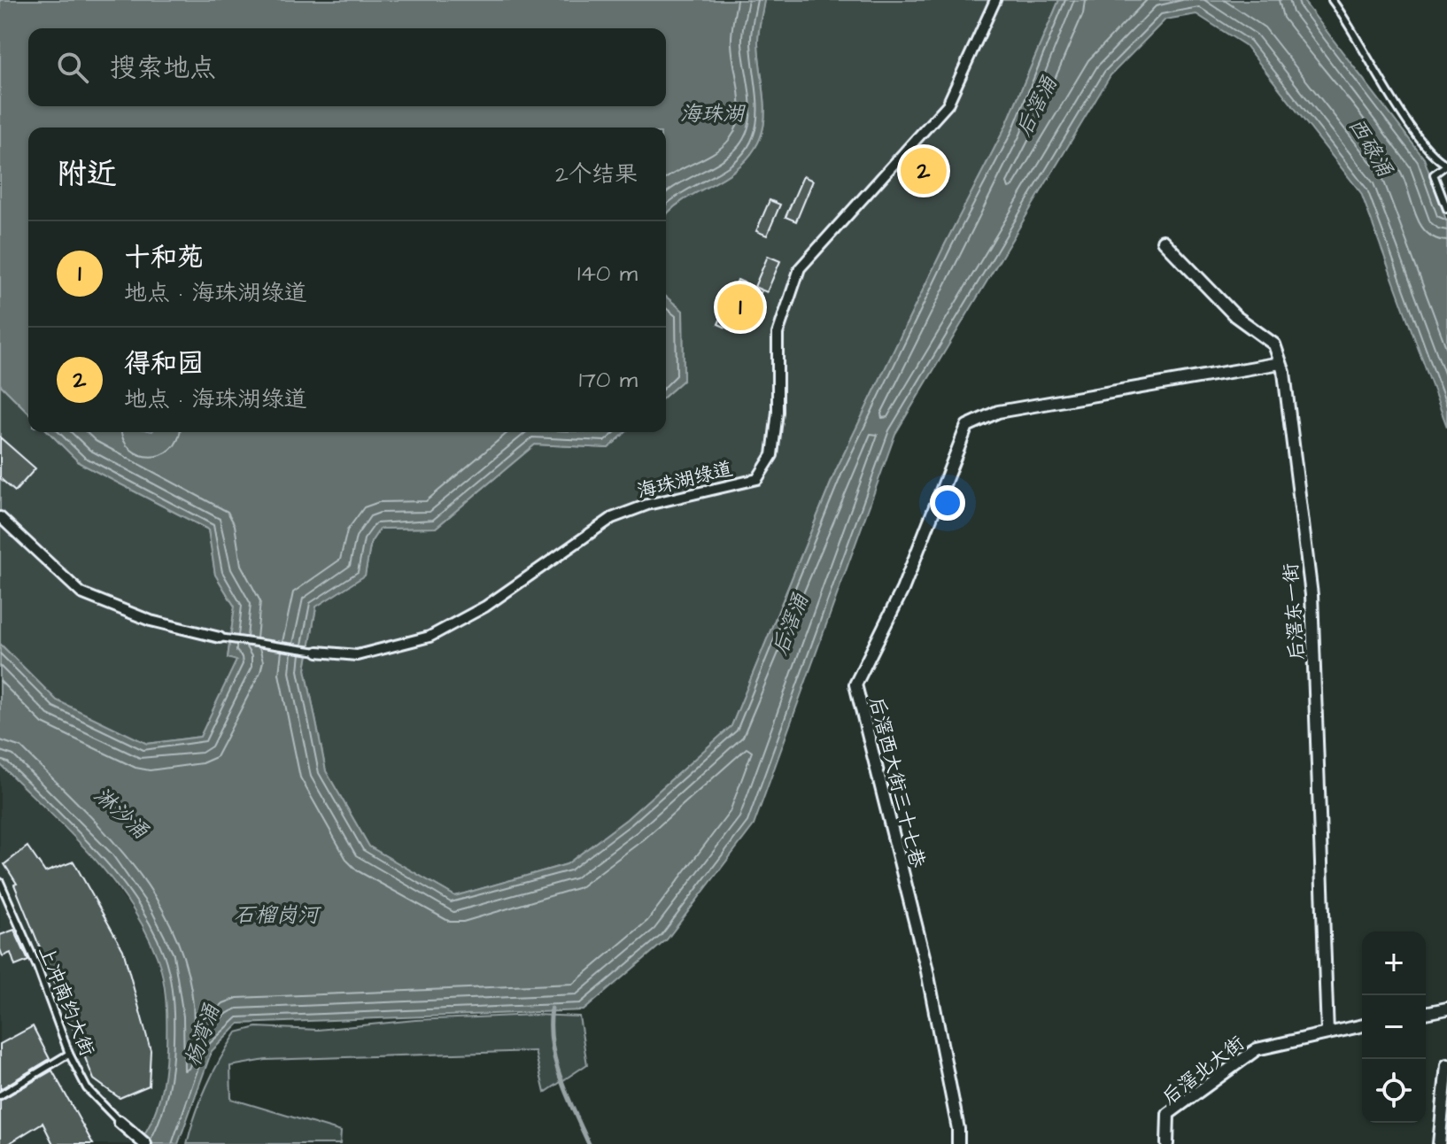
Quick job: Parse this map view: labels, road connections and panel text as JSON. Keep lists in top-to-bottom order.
{
  "streets": {
    "street": [
      "海珠湖绿道",
      "后滘东一街",
      "后滘西大街三十七巷",
      "后滘北大街"
    ],
    "lane": ["上冲南约大街"]
  },
  "crossings": [
    ["后滘东一街", "后滘西大街三十七巷"],
    ["后滘东一街", "后滘北大街"]
  ],
  "water": [
    "后滘涌",
    "海珠湖",
    "西碌涌",
    "淋沙涌",
    "石榴岗河",
    "杨湾涌"
  ],
  "page": {
    "search": "搜索地点",
    "heading": ["附近", "2个结果"],
    "pins": ["2", "1"],
    "list": [
      {
        "mark": "1",
        "name": "十和苑",
        "note": "地点 · 海珠湖绿道",
        "value": "140 m"
      },
      {
        "mark": "2",
        "name": "得和园",
        "note": "地点 · 海珠湖绿道",
        "value": "170 m"
      }
    ],
    "map_buttons": ["+", "−"]
  }
}
